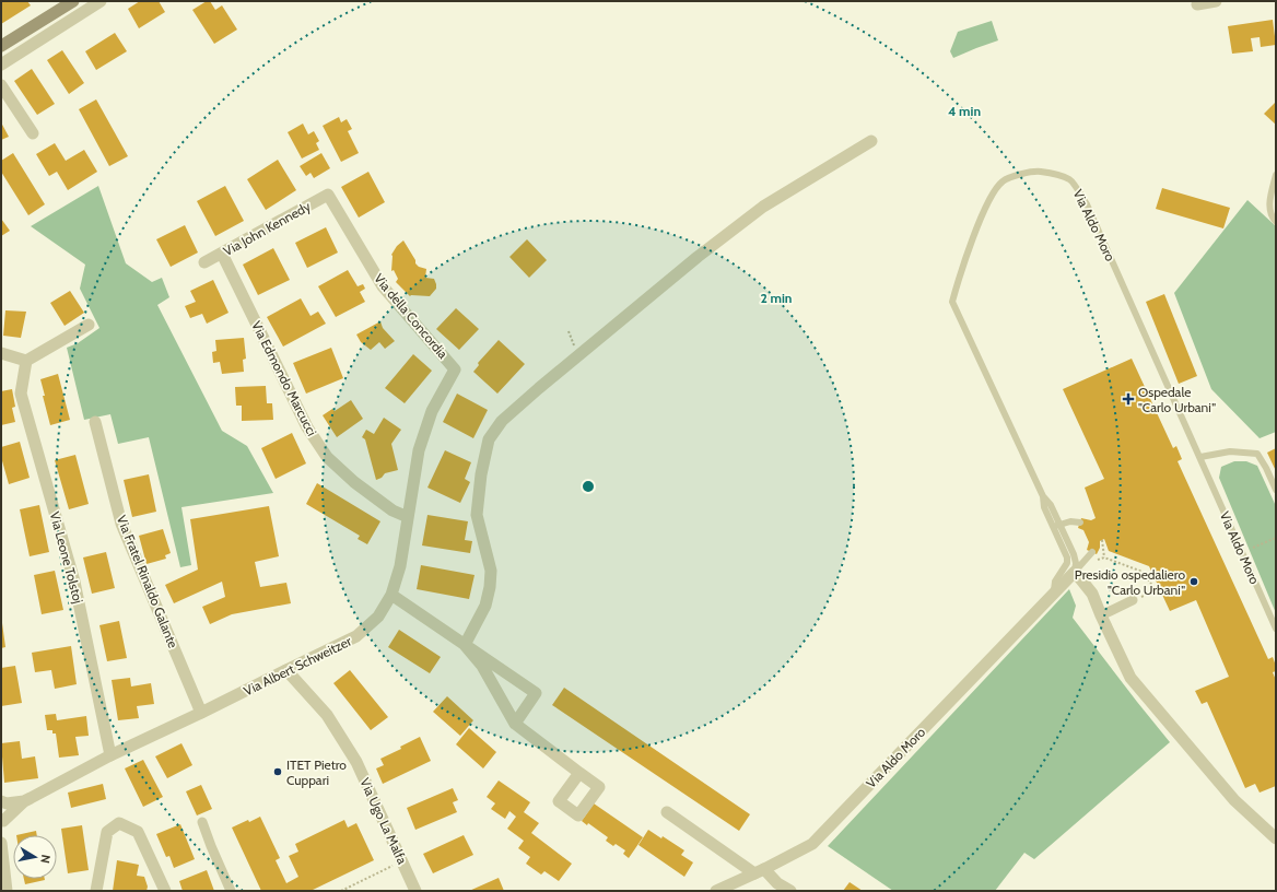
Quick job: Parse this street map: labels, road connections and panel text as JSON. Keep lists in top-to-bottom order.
{
  "streets": {
    "street": [
      "Via Aldo Moro",
      "Via John Kennedy",
      "Via della Concordia",
      "Via Edmondo Marcucci",
      "Via Leone Tolstoj",
      "Via Fratel Rinaldo Galante",
      "Via Albert Schweitzer",
      "Via Ugo La Malfa"
    ]
  },
  "crossings": [
    ["Via John Kennedy", "Via della Concordia"],
    ["Via John Kennedy", "Via Edmondo Marcucci"],
    ["Via della Concordia", "Via Albert Schweitzer"],
    ["Via Edmondo Marcucci", "Via Albert Schweitzer"],
    ["Via Leone Tolstoj", "Via Albert Schweitzer"],
    ["Via Fratel Rinaldo Galante", "Via Albert Schweitzer"],
    ["Via Albert Schweitzer", "Via Ugo La Malfa"]
  ],
  "places": {
    "health": ["Ospedale \"Carlo Urbani\""],
    "other": ["Presidio ospedaliero \"Carlo Urbani\"", "ITET Pietro Cuppari"]
  },
  "north": "right",
  "rings": ["4 min", "2 min"]
}
